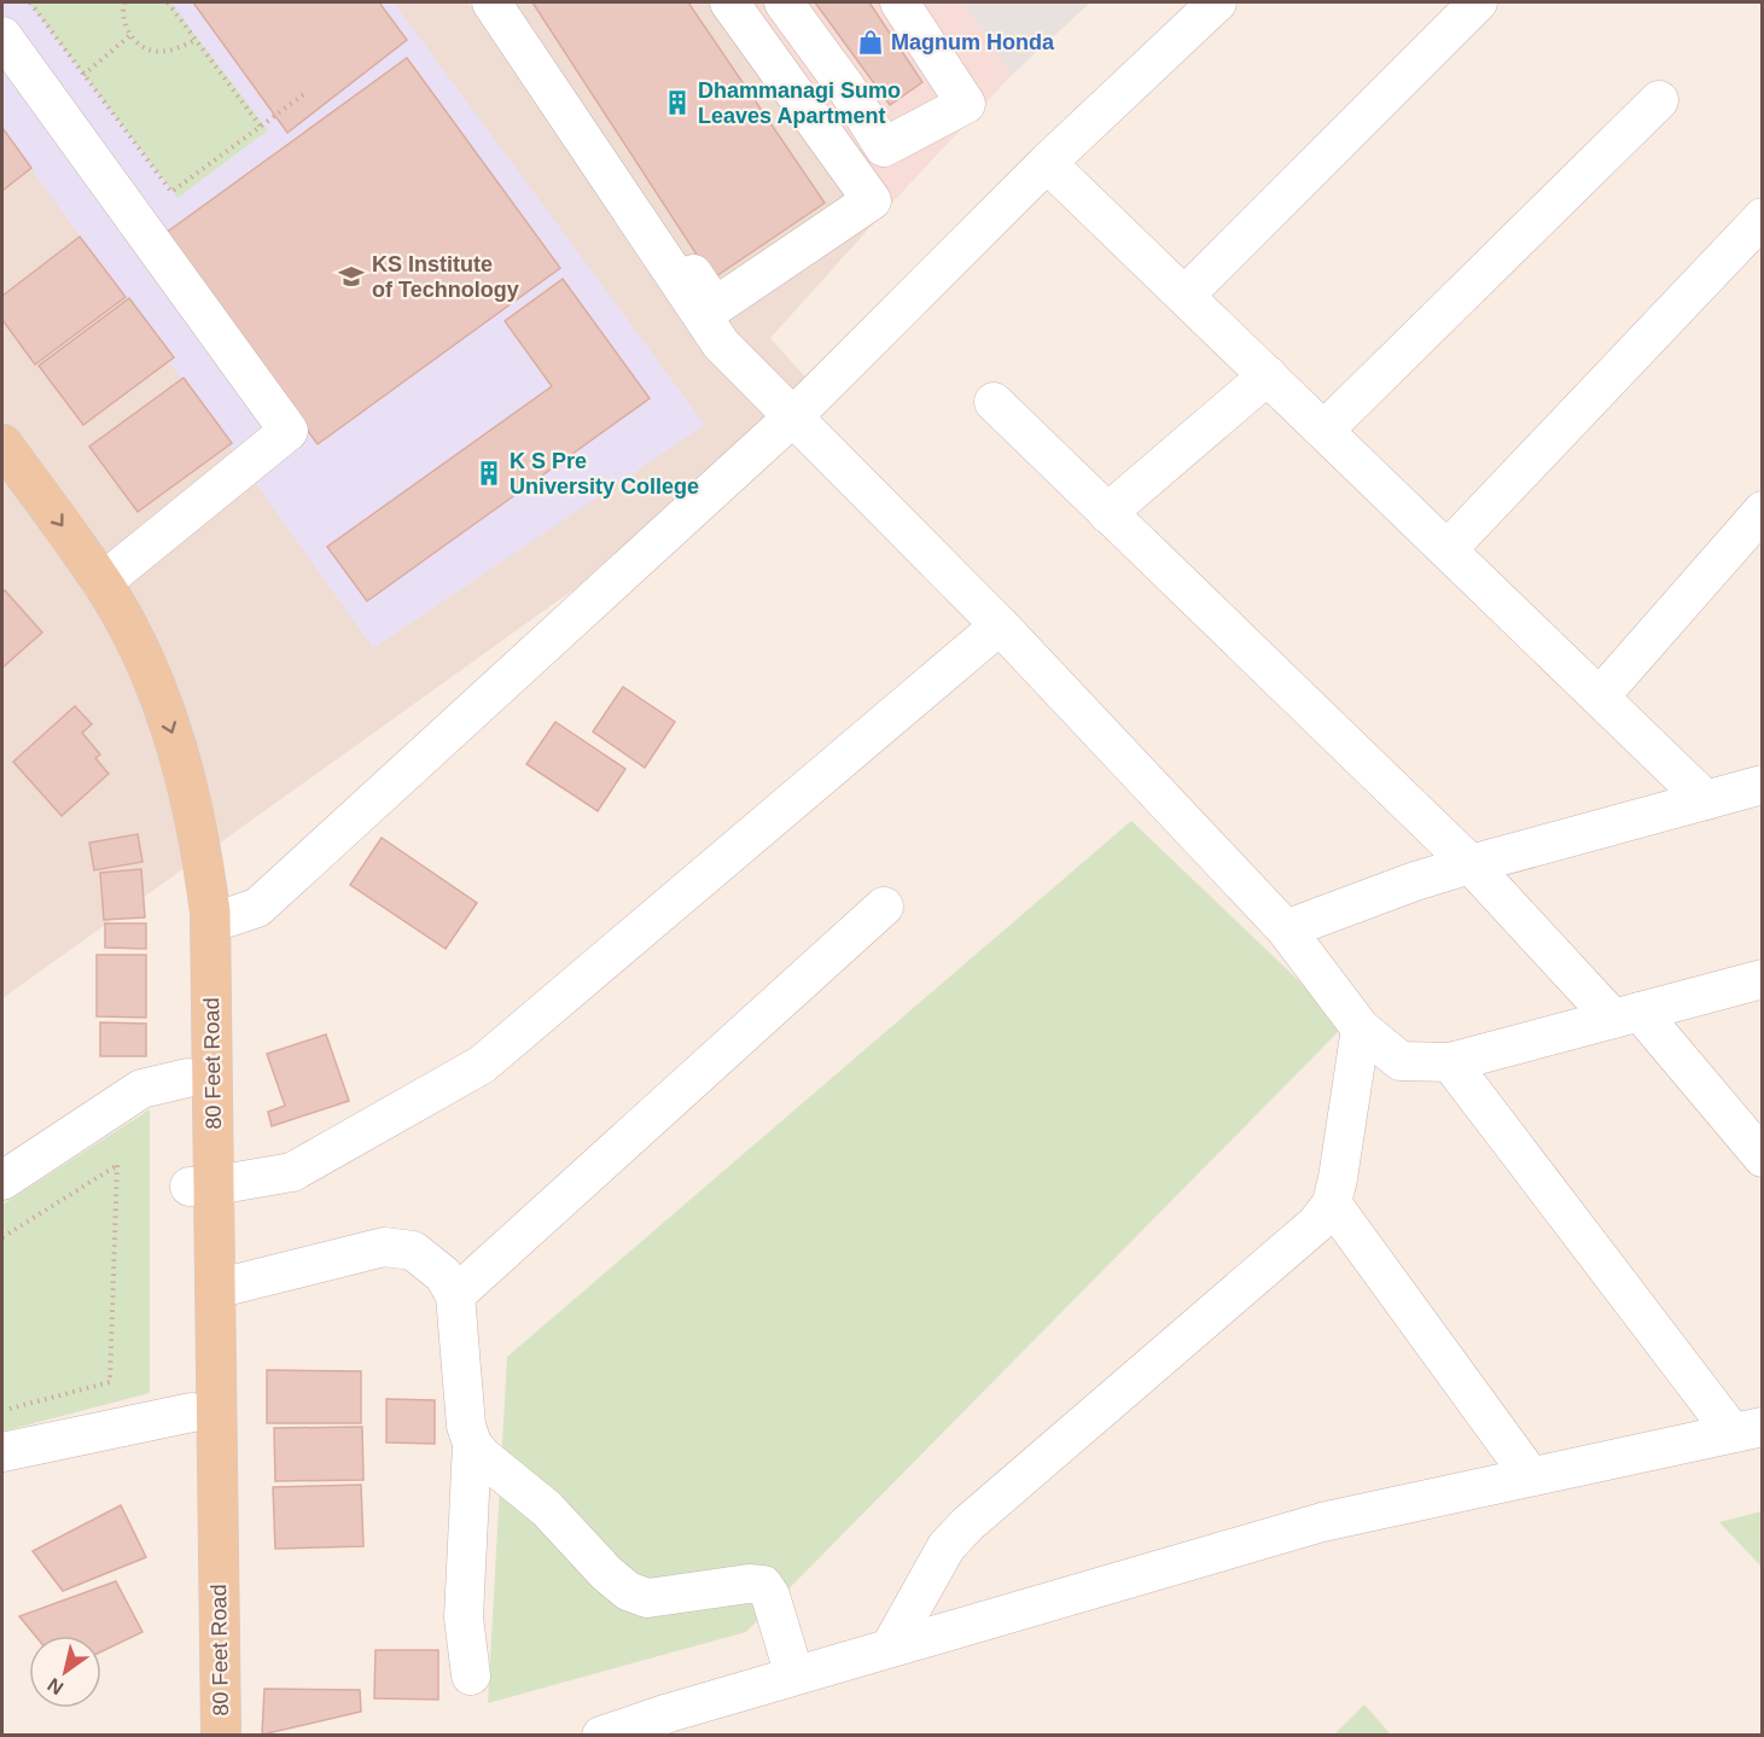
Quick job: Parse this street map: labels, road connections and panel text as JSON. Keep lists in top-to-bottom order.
{
  "streets": {
    "main road": ["80 Feet Road"]
  },
  "places": {
    "shop": ["Magnum Honda"],
    "building": ["Dhammanagi Sumo Leaves Apartment", "K S Pre University College"],
    "school or university": ["KS Institute of Technology"]
  },
  "north": "bottom left"
}
